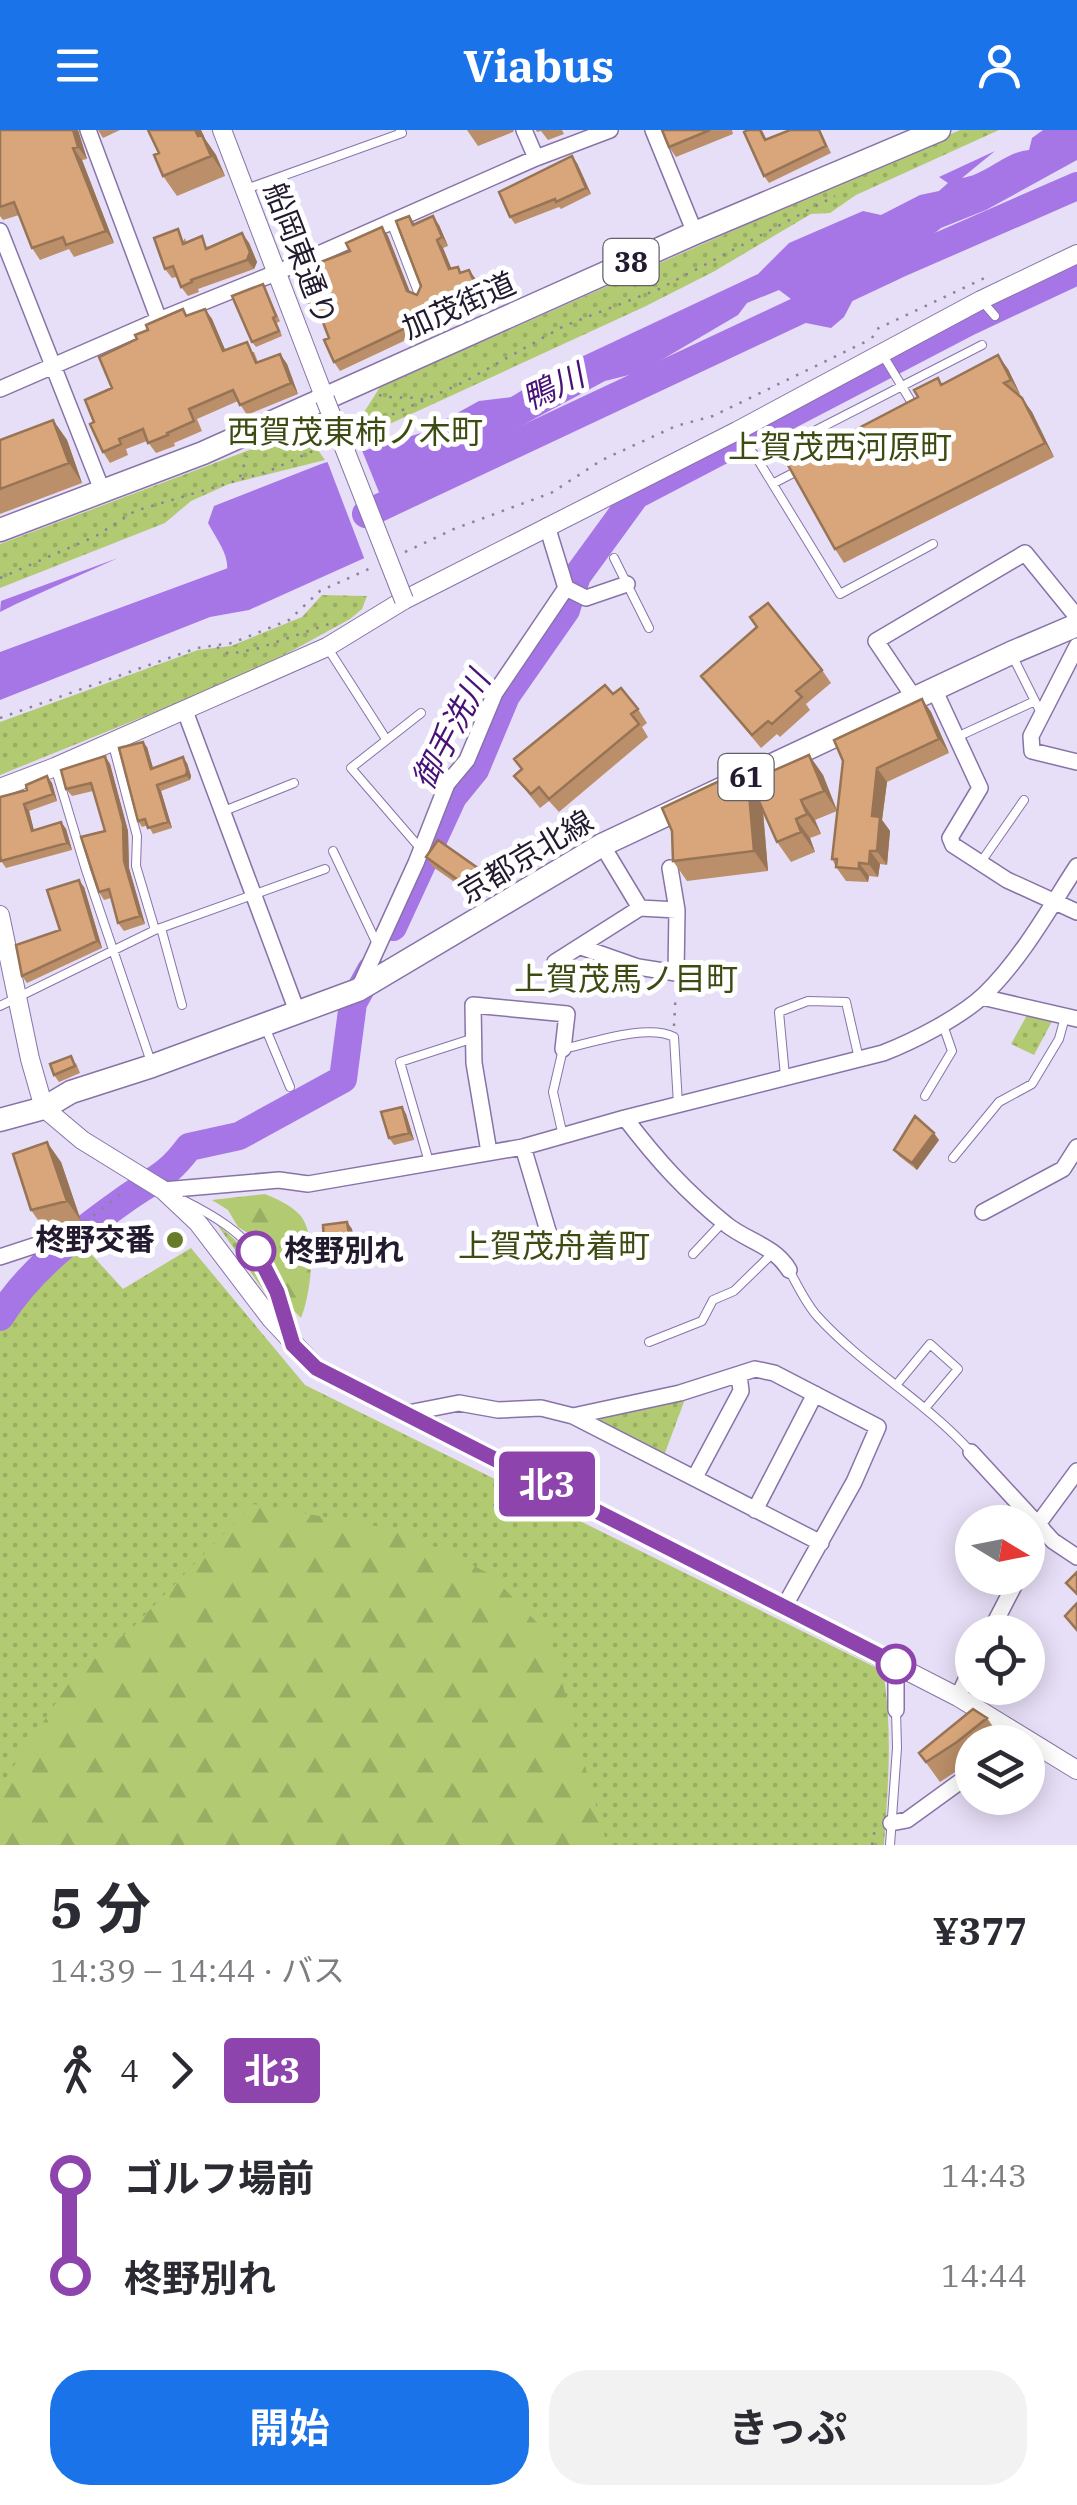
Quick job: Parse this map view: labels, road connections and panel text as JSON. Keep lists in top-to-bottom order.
{
  "streets": {
    "main road": [
      "38",
      "加茂街道",
      "61",
      "京都京北線"
    ],
    "street": ["船岡東通り"]
  },
  "crossings": [
    ["船岡東通り", "加茂街道"]
  ],
  "districts": [
    "西賀茂東柿ノ木町",
    "上賀茂西河原町",
    "上賀茂馬ノ目町",
    "上賀茂舟着町"
  ],
  "water": ["鴨川", "御手洗川"],
  "places": ["柊野交番", "柊野別れ"],
  "lines": ["bus line 北3"],
  "north": "right",
  "page": {
    "header": "Viabus",
    "on_map": "北3",
    "heading": ["5 分", "14:39 – 14:44 · バス", "¥377"],
    "legs": ["4", "北3"],
    "list": [
      {
        "name": "ゴルフ場前",
        "value": "14:43"
      },
      {
        "name": "柊野別れ",
        "value": "14:44"
      }
    ],
    "buttons": ["開始", "きっぷ"]
  }
}
